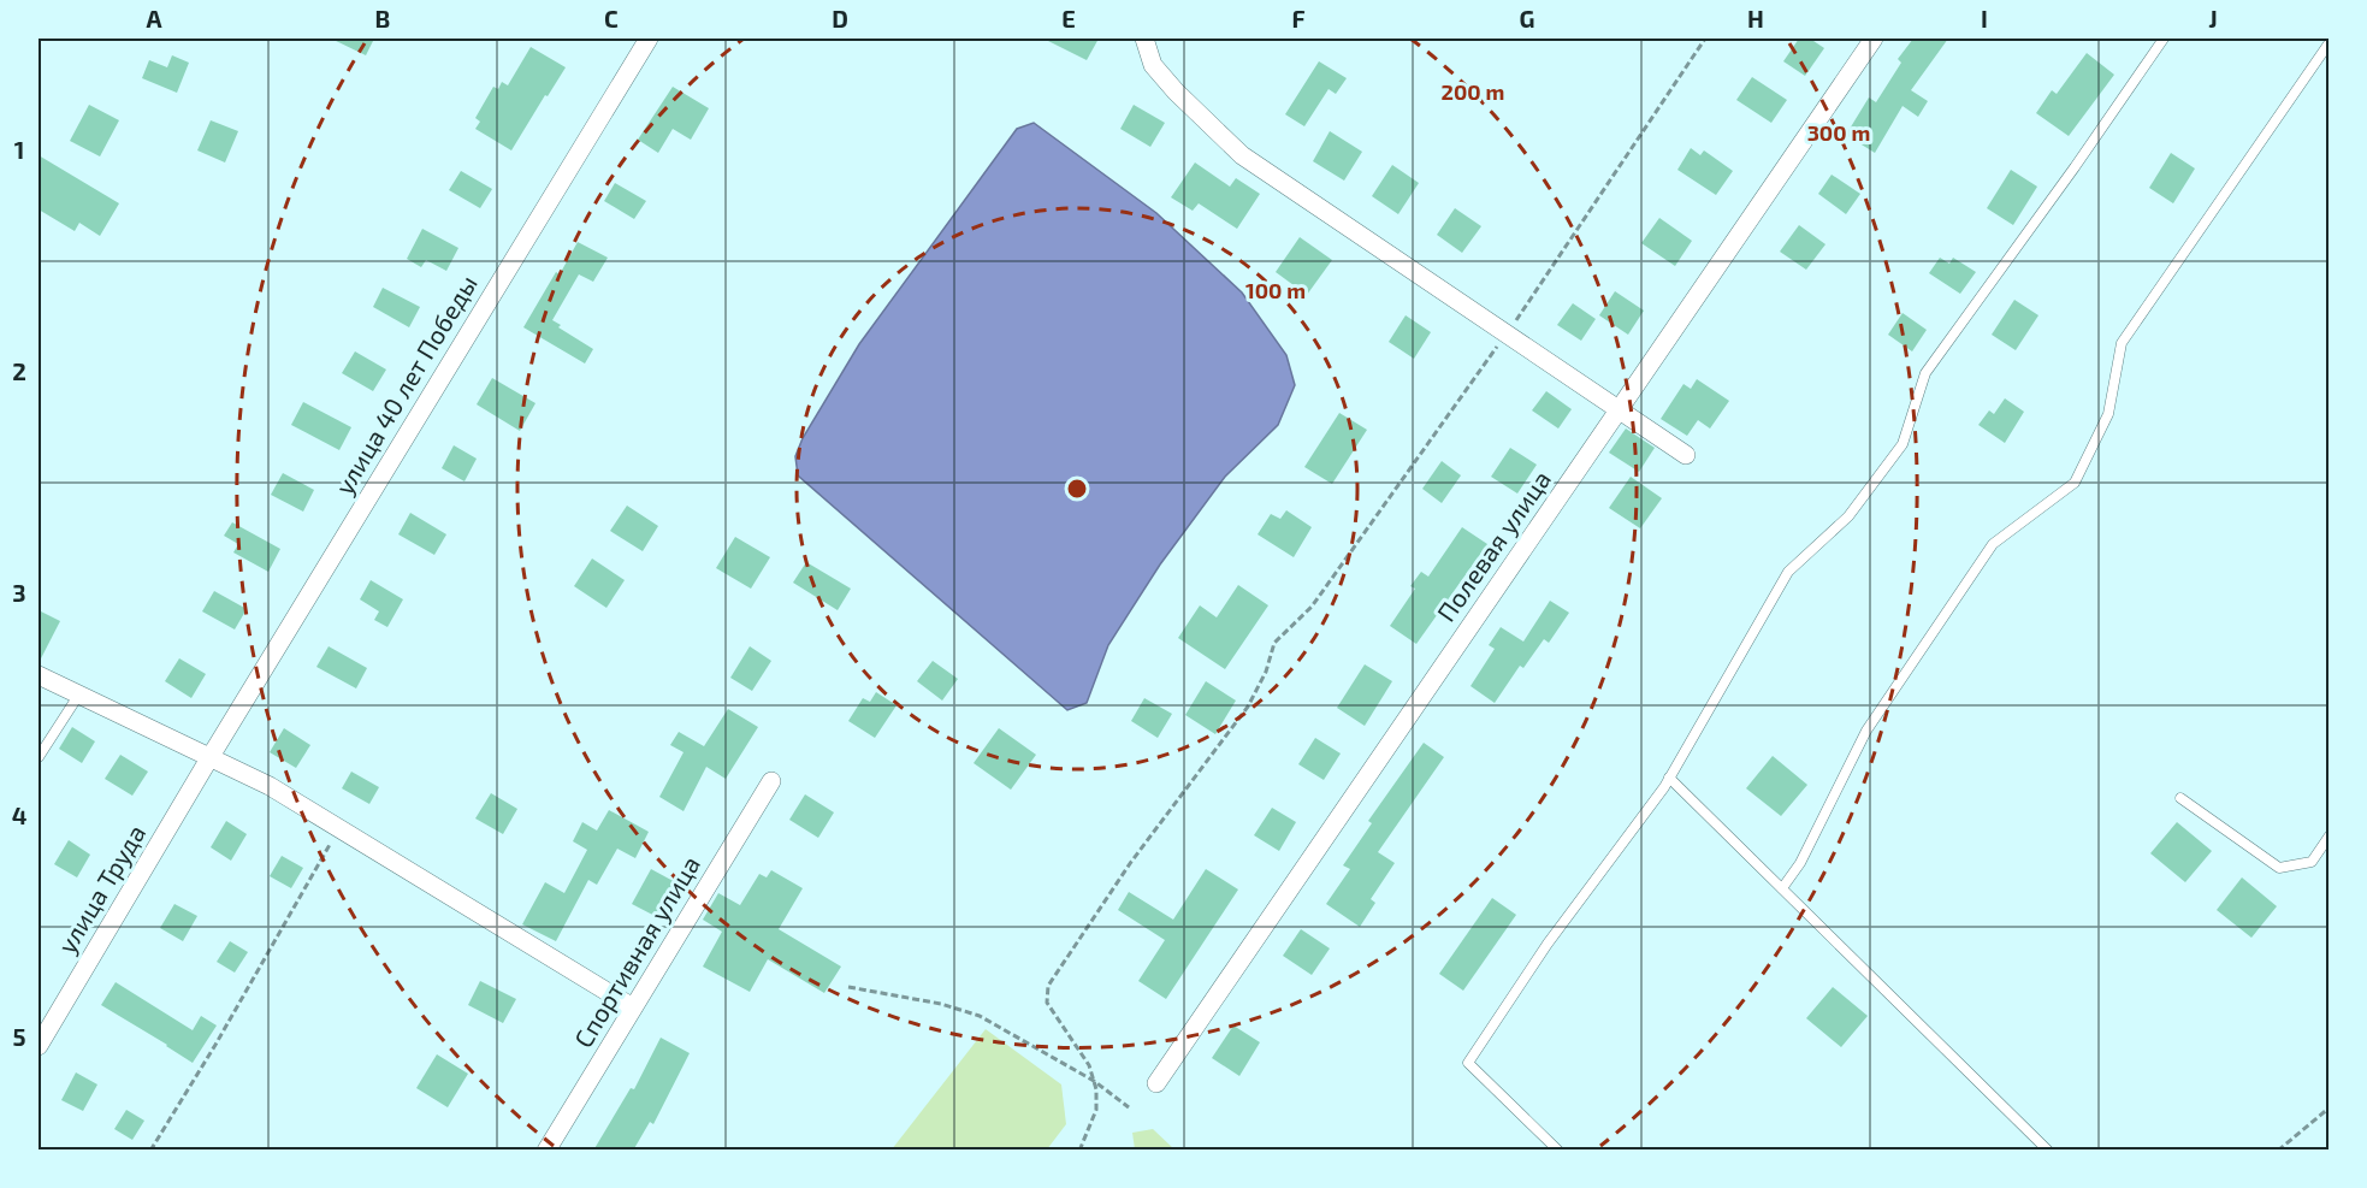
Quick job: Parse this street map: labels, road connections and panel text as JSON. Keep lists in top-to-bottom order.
{
  "streets": {
    "street": [
      "улица 40 лет Победы",
      "Полевая улица",
      "улица Труда",
      "Спортивная улица"
    ]
  },
  "crossings": [
    ["улица 40 лет Победы", "улица Труда"]
  ],
  "grid": {
    "columns": [
      "A",
      "B",
      "C",
      "D",
      "E",
      "F",
      "G",
      "H",
      "I",
      "J"
    ],
    "rows": [
      "1",
      "2",
      "3",
      "4",
      "5"
    ]
  },
  "rings": ["200 m", "300 m", "100 m"]
}
